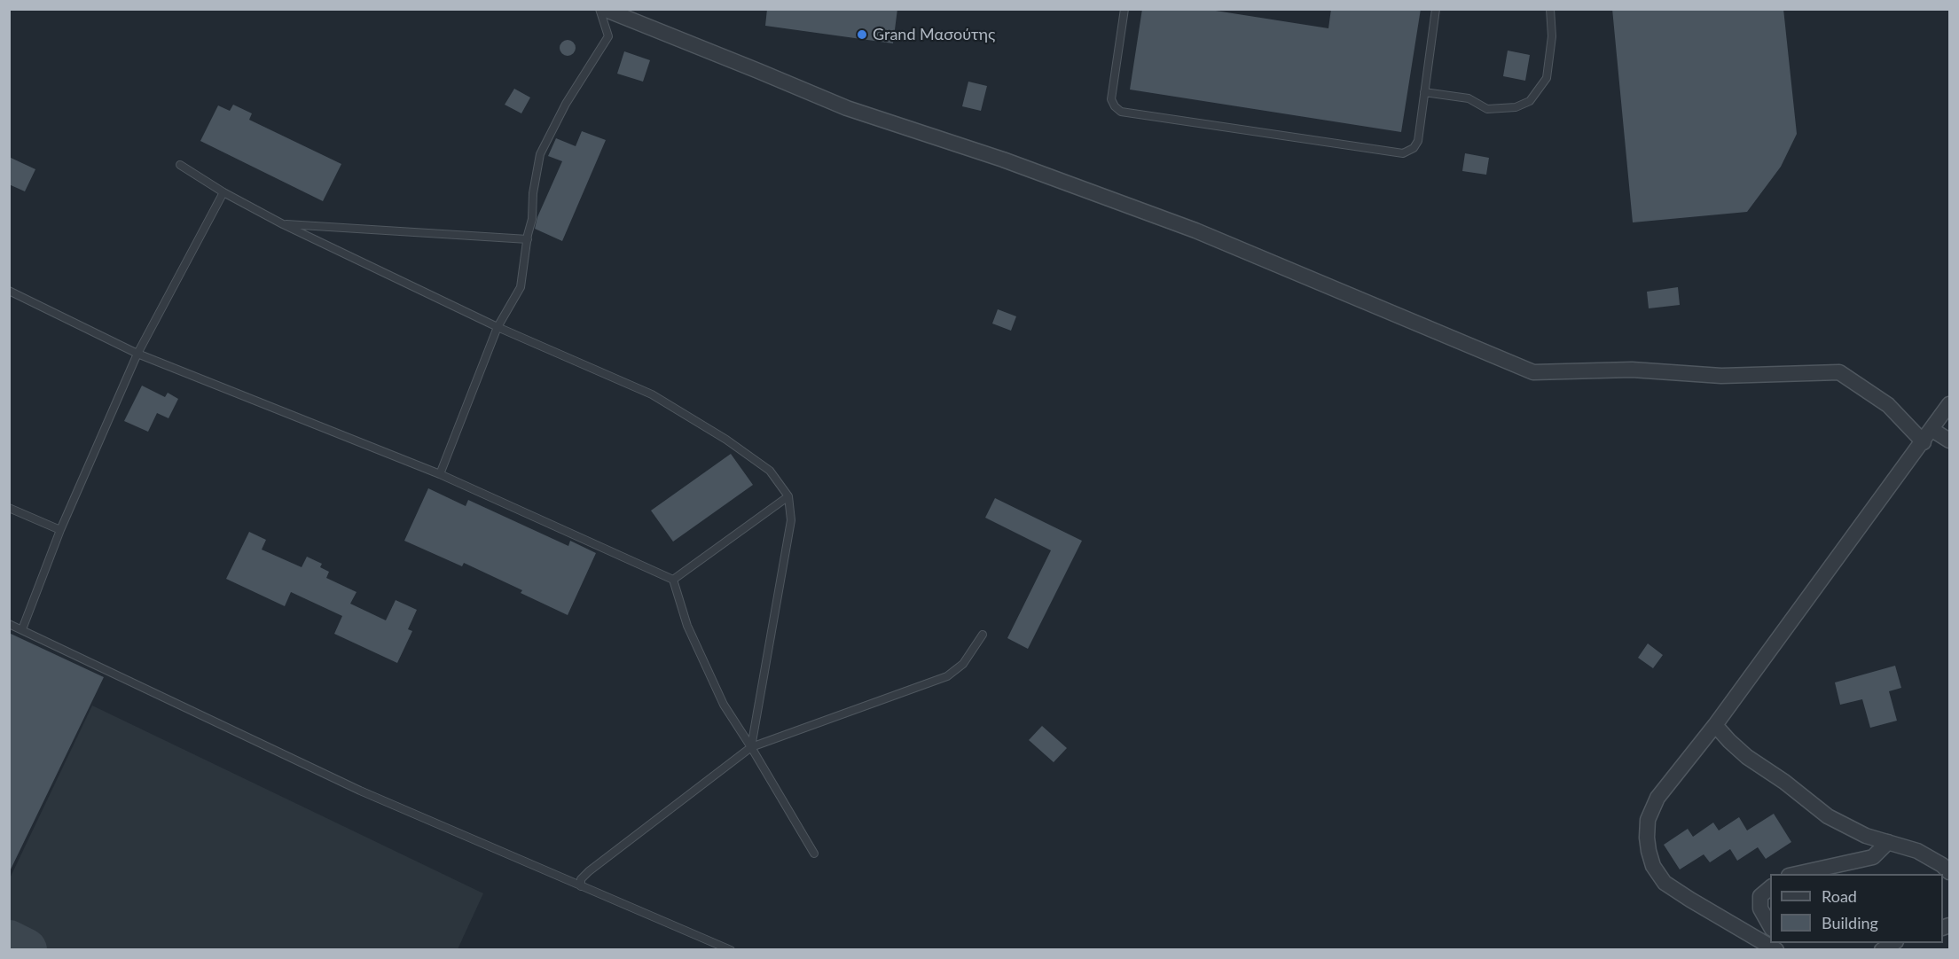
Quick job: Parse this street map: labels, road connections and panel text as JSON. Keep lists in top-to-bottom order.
{
  "places": ["Grand Μασούτης"],
  "legend": ["Road", "Building"]
}
